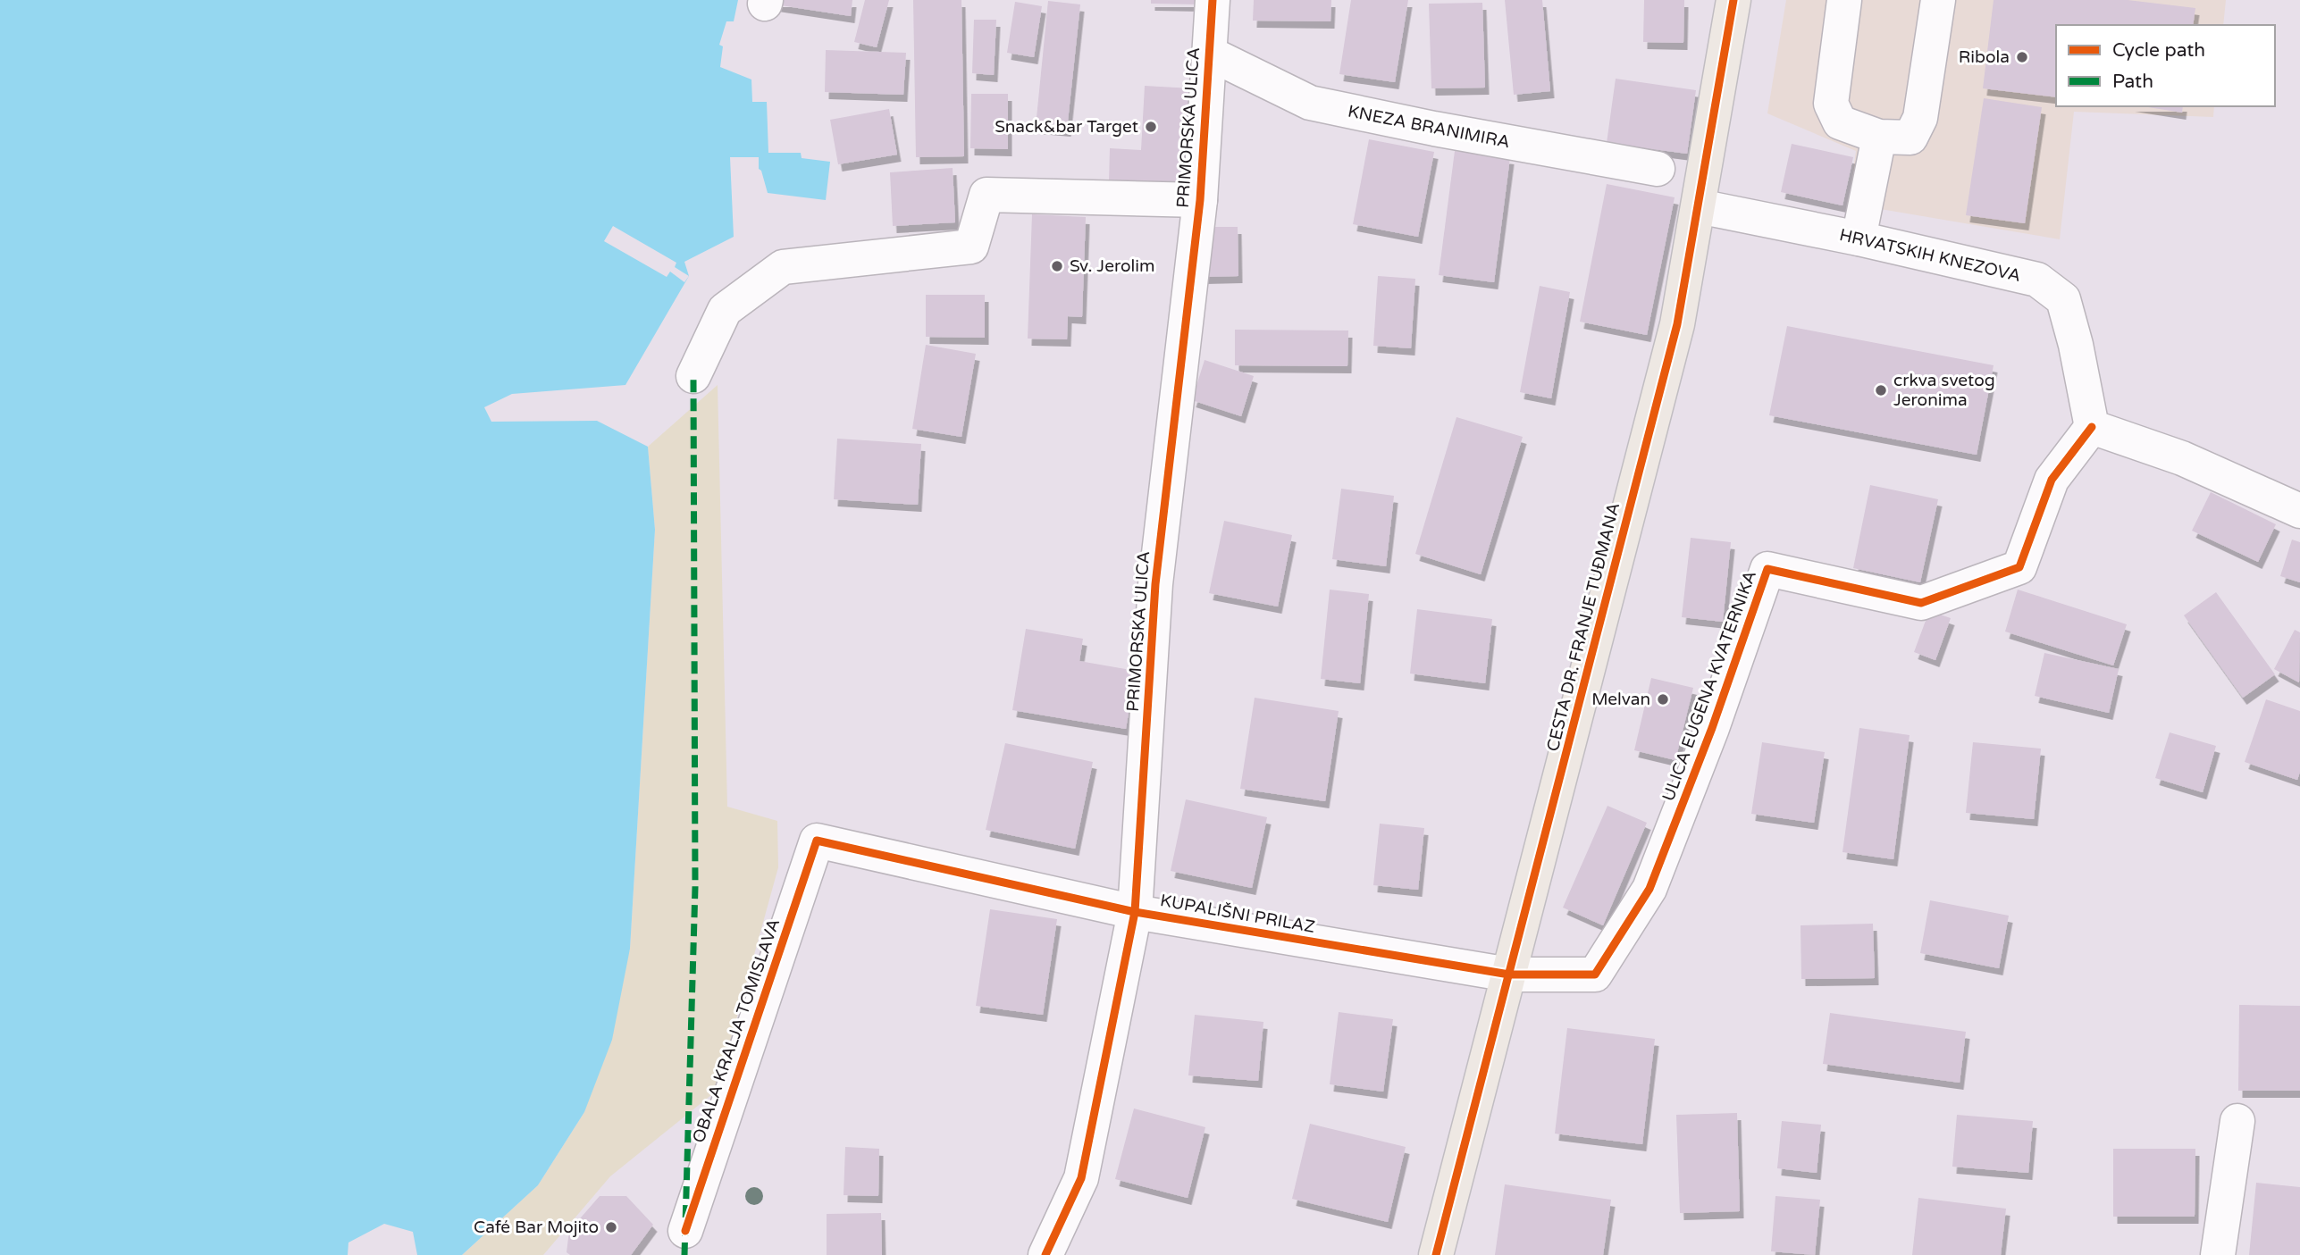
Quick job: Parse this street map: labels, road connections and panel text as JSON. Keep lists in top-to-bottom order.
{
  "streets": {
    "main road": ["CESTA DR. FRANJE TUĐMANA"],
    "street": [
      "KNEZA BRANIMIRA",
      "PRIMORSKA ULICA",
      "HRVATSKIH KNEZOVA",
      "ULICA EUGENA KVATERNIKA",
      "KUPALIŠNI PRILAZ",
      "OBALA KRALJA TOMISLAVA"
    ]
  },
  "crossings": [
    ["KNEZA BRANIMIRA", "PRIMORSKA ULICA"],
    ["PRIMORSKA ULICA", "KUPALIŠNI PRILAZ"],
    ["HRVATSKIH KNEZOVA", "CESTA DR. FRANJE TUĐMANA"],
    ["HRVATSKIH KNEZOVA", "ULICA EUGENA KVATERNIKA"],
    ["CESTA DR. FRANJE TUĐMANA", "ULICA EUGENA KVATERNIKA"],
    ["CESTA DR. FRANJE TUĐMANA", "KUPALIŠNI PRILAZ"],
    ["ULICA EUGENA KVATERNIKA", "KUPALIŠNI PRILAZ"],
    ["KUPALIŠNI PRILAZ", "OBALA KRALJA TOMISLAVA"]
  ],
  "places": [
    "Ribola",
    "Snack&bar Target",
    "Sv. Jerolim",
    "crkva svetog Jeronima",
    "Melvan",
    "Café Bar Mojito"
  ],
  "legend": ["Cycle path", "Path"]
}
